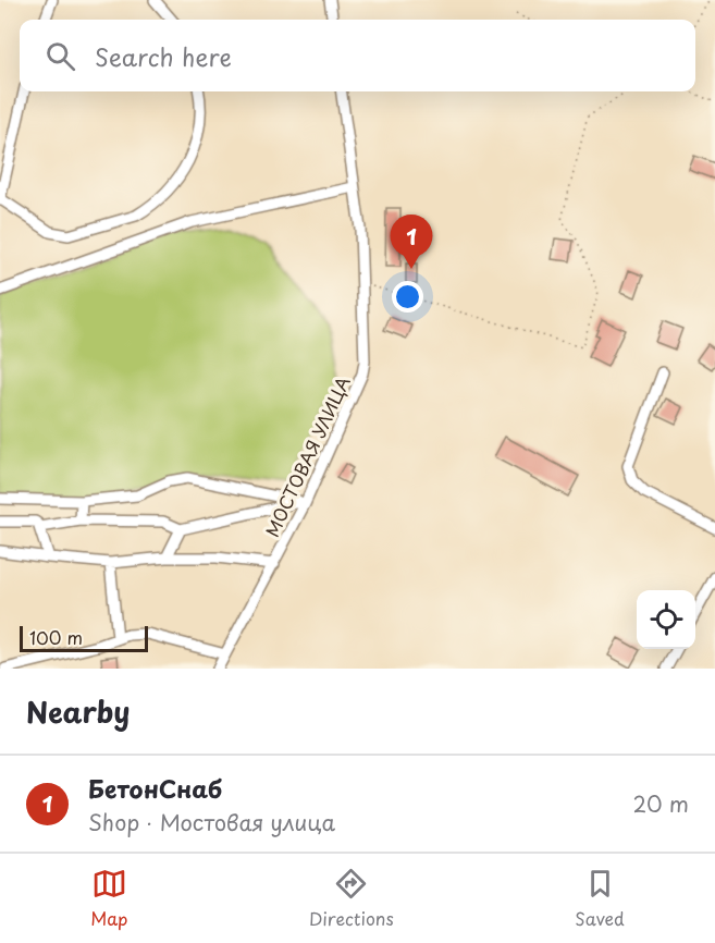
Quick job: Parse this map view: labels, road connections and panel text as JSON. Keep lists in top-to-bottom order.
{
  "streets": {
    "street": ["МОСТОВАЯ УЛИЦА"]
  },
  "scale_bar": "100 m",
  "page": {
    "search": "Search here",
    "pins": "1",
    "scale": "100 m",
    "heading": "Nearby",
    "list": [
      {
        "mark": "1",
        "name": "БетонСнаб",
        "note": "Shop · Мостовая улица",
        "value": "20 m"
      }
    ],
    "nav": ["Map", "Directions", "Saved"]
  }
}
